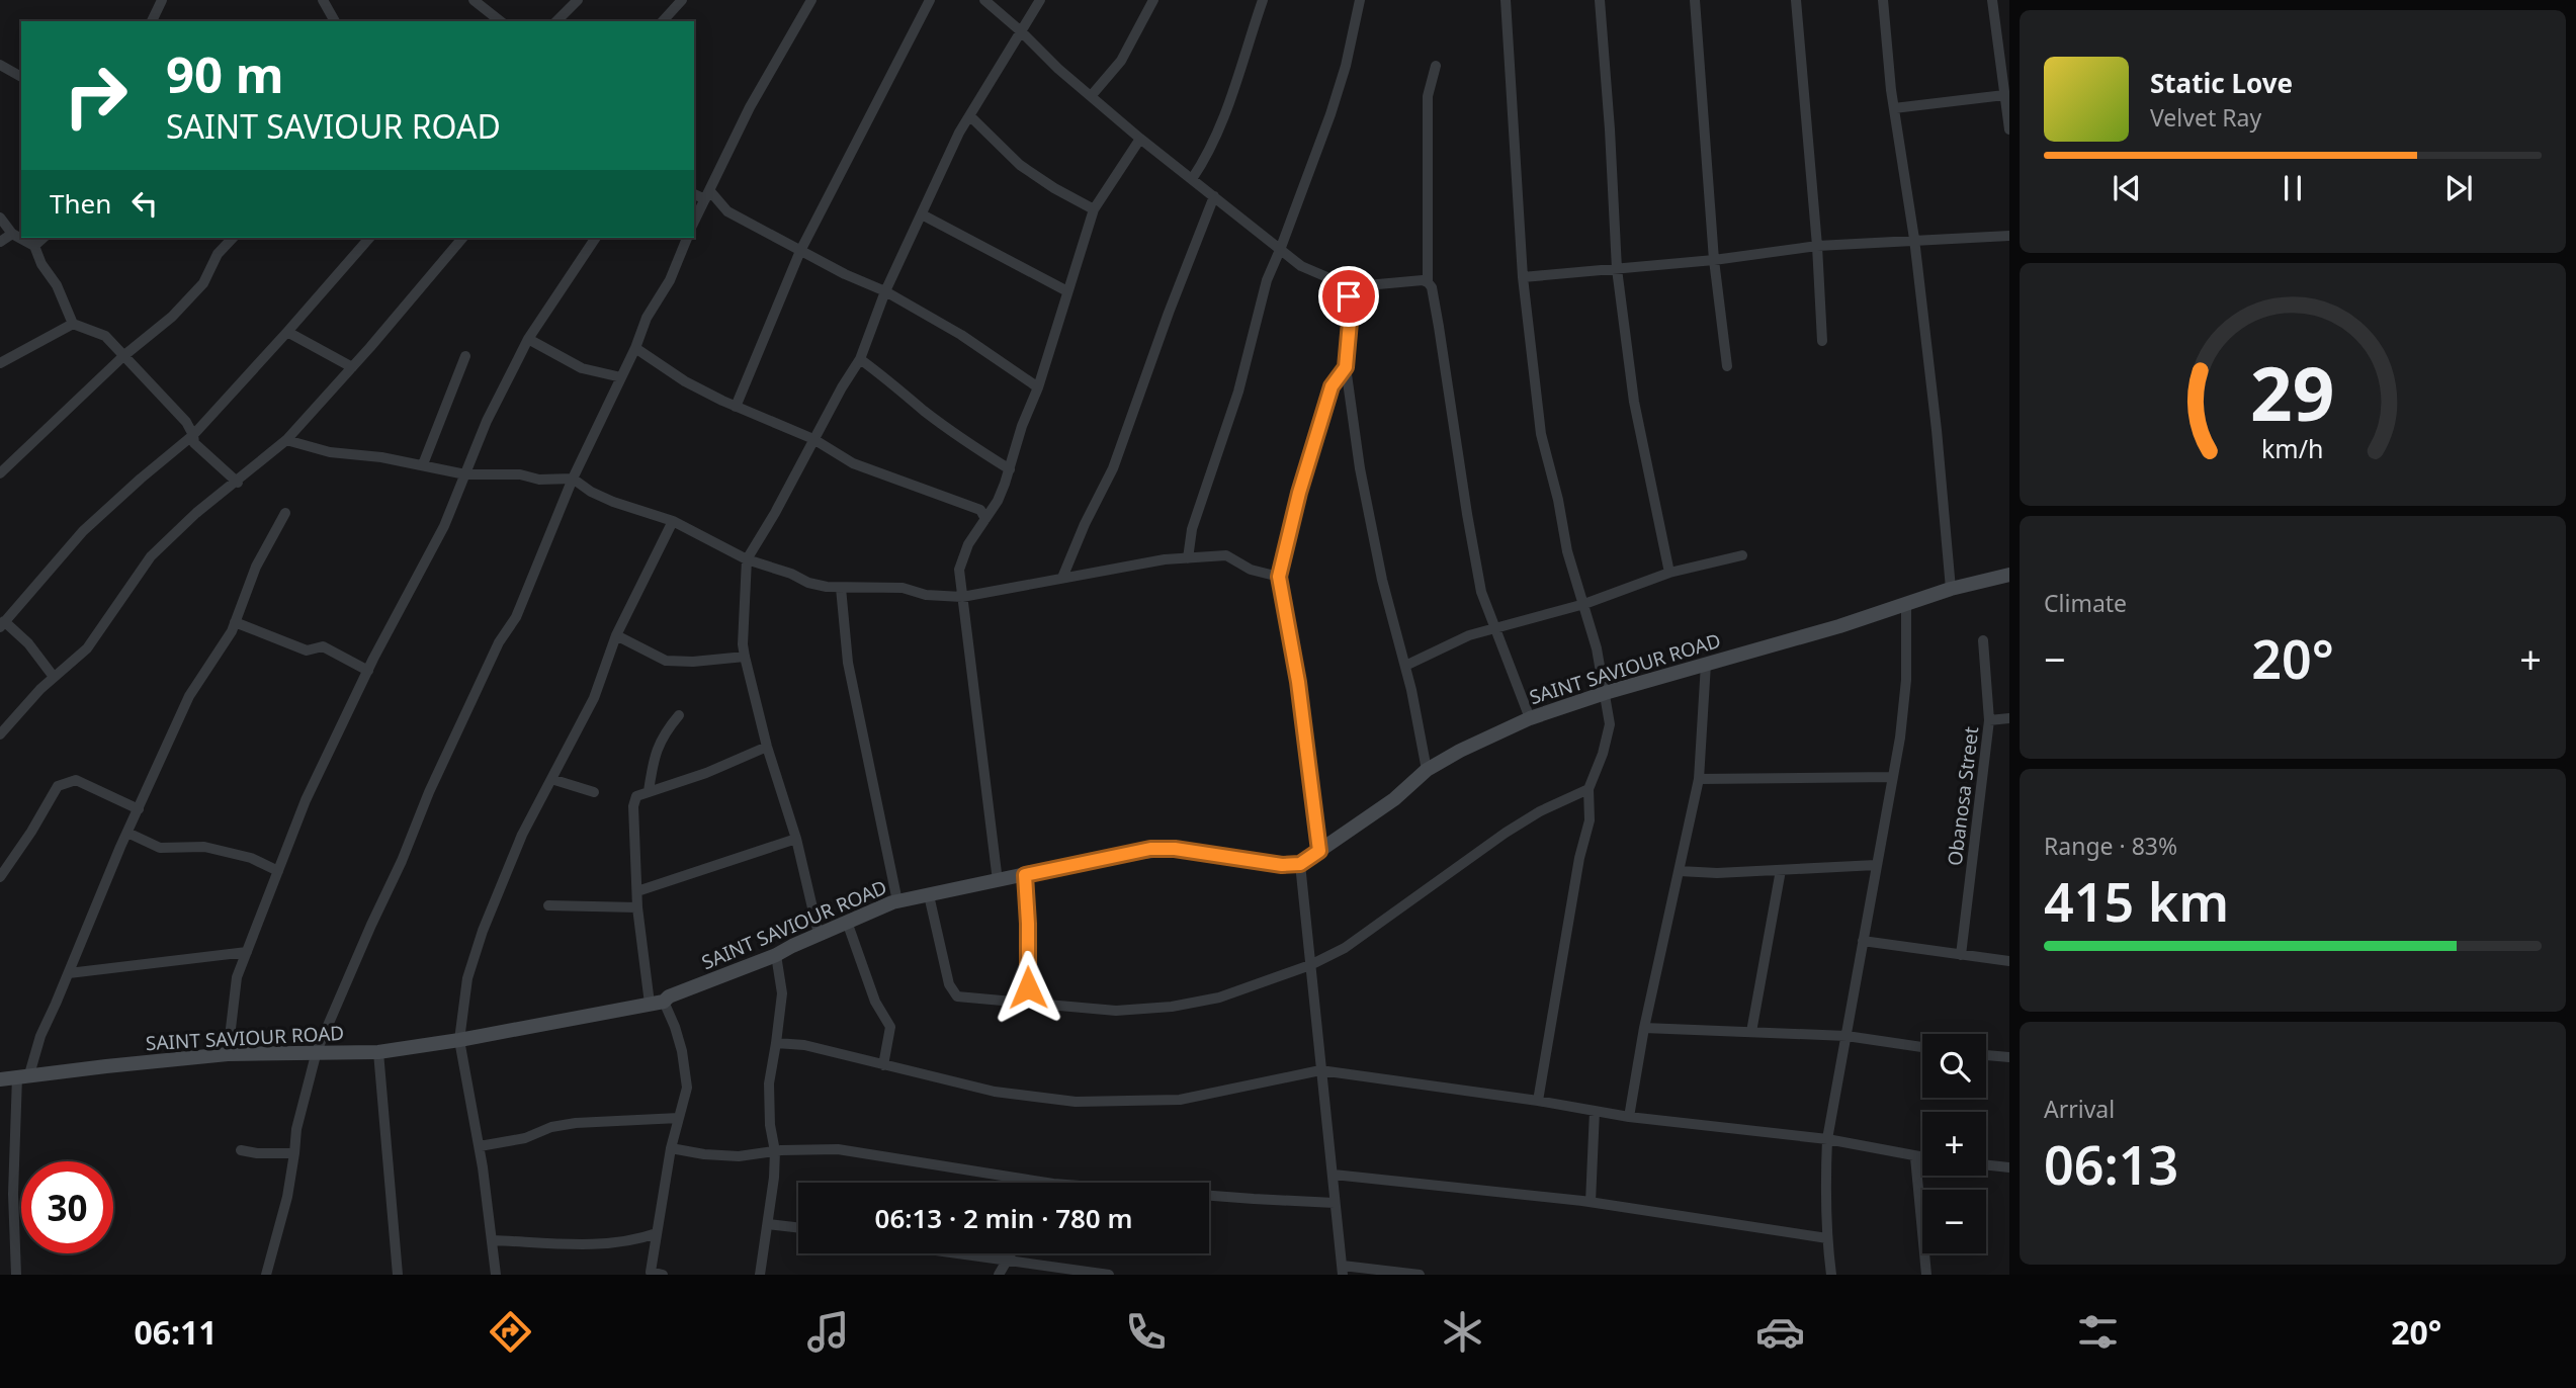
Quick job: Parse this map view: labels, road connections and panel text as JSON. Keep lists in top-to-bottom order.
{
  "streets": {
    "street": ["SAINT SAVIOUR ROAD", "Obanosa Street"]
  },
  "page": {
    "turn": ["90 m", "SAINT SAVIOUR ROAD"],
    "song": ["Static Love", "Velvet Ray"],
    "then": "Then",
    "tile": [
      "Climate",
      ["Range · 83%", "415 km"],
      ["Arrival", "06:13"]
    ],
    "heat": ["−", "20°", "+"],
    "map_buttons": ["+", "−"],
    "limit": "30",
    "trip": "06:13 · 2 min · 780 m",
    "tabs": ["06:11", "20°"],
    "gauge": ["29", "km/h"]
  }
}
